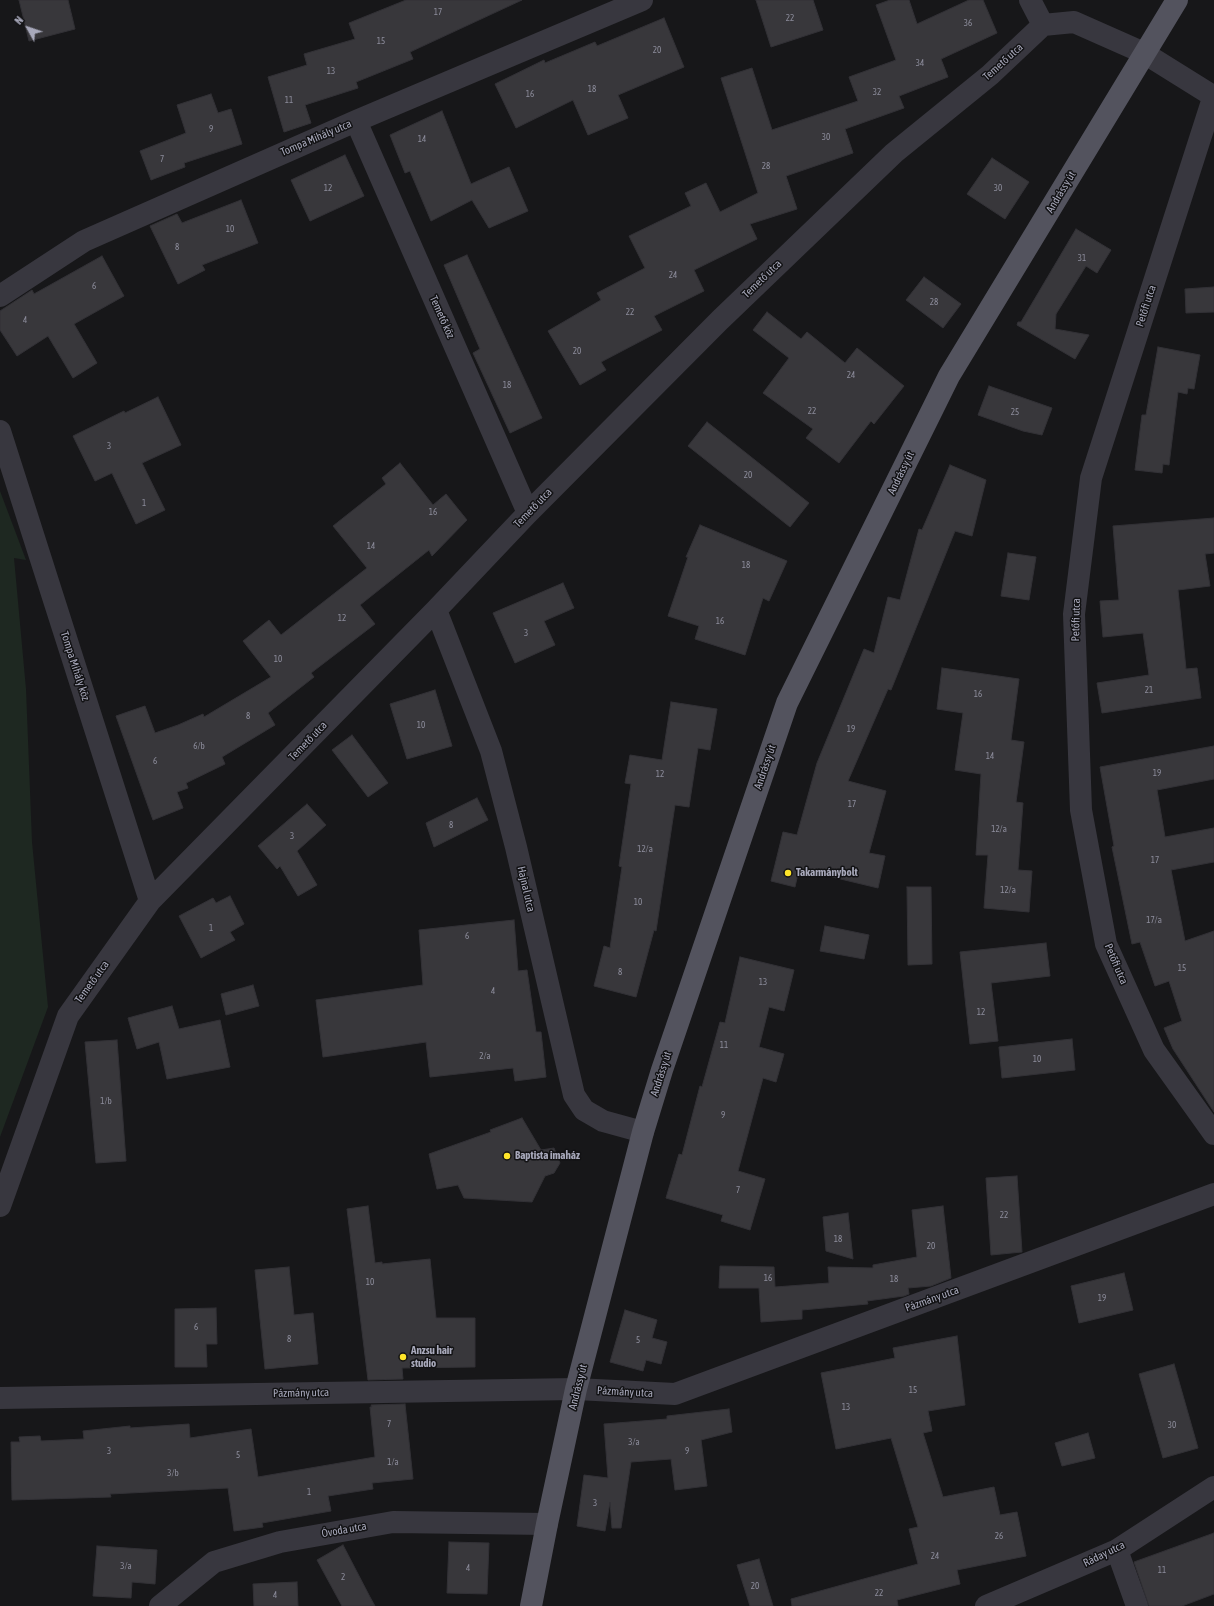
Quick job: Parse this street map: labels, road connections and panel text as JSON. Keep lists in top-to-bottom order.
{
  "streets": {
    "main road": ["Andrássy út"],
    "street": [
      "Temető utca",
      "Tompa Mihály utca",
      "Petőfi utca",
      "Temető köz",
      "Tompa Mihály köz",
      "Hajnal utca",
      "Pázmány utca",
      "Óvoda utca",
      "Ráday utca"
    ]
  },
  "crossings": [
    ["Temető utca", "Temető köz"],
    ["Temető utca", "Tompa Mihály köz"],
    ["Temető utca", "Hajnal utca"],
    ["Tompa Mihály utca", "Temető köz"],
    ["Andrássy út", "Hajnal utca"],
    ["Andrássy út", "Pázmány utca"],
    ["Andrássy út", "Óvoda utca"]
  ],
  "places": ["Takarmánybolt", "Baptista imaház", "Anzsu hair studio"],
  "house_numbers": [
    "17",
    "22",
    "36",
    "15",
    "20",
    "34",
    "13",
    "18",
    "32",
    "16",
    "11",
    "9",
    "30",
    "14",
    "7",
    "28",
    "12",
    "30",
    "10",
    "8",
    "31",
    "24",
    "6",
    "28",
    "22",
    "4",
    "20",
    "24",
    "18",
    "22",
    "25",
    "3",
    "20",
    "1",
    "16",
    "14",
    "18",
    "12",
    "16",
    "3",
    "10",
    "21",
    "16",
    "8",
    "10",
    "19",
    "6/b",
    "14",
    "6",
    "19",
    "12",
    "17",
    "8",
    "12/a",
    "3",
    "12/a",
    "17",
    "12/a",
    "10",
    "17/a",
    "1",
    "6",
    "15",
    "8",
    "13",
    "4",
    "12",
    "11",
    "2/a",
    "10",
    "1/b",
    "9",
    "7",
    "22",
    "18",
    "20",
    "16",
    "18",
    "10",
    "19",
    "6",
    "8",
    "5",
    "15",
    "13",
    "7",
    "30",
    "3/a",
    "3",
    "9",
    "5",
    "1/a",
    "3/b",
    "1",
    "3",
    "26",
    "24",
    "3/a",
    "4",
    "11",
    "2",
    "20",
    "22",
    "4"
  ],
  "north": "top left"
}
